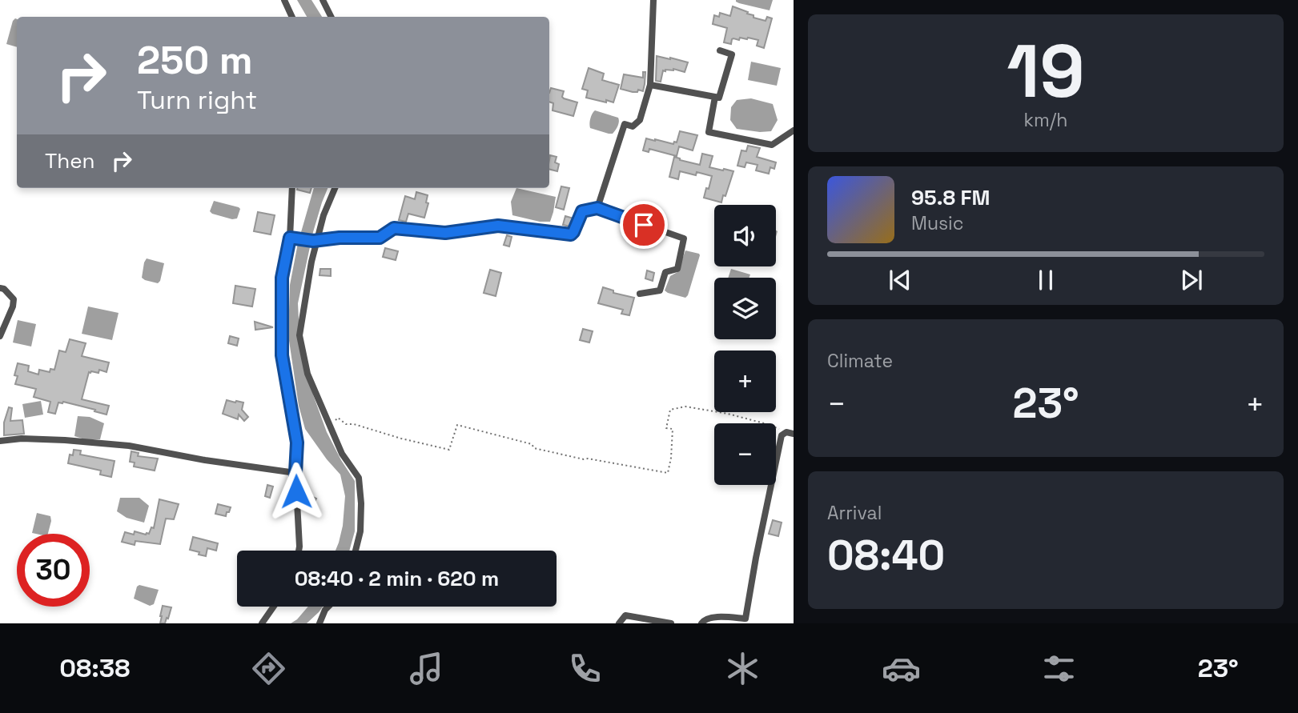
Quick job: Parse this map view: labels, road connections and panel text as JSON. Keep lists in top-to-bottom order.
{
  "page": {
    "tile": [
      ["19", "km/h"],
      "Climate",
      ["Arrival", "08:40"]
    ],
    "turn": ["250 m", "Turn right"],
    "then": "Then",
    "song": ["95.8 FM", "Music"],
    "map_buttons": ["+", "−"],
    "heat": ["−", "23°", "+"],
    "limit": "30",
    "trip": "08:40 · 2 min · 620 m",
    "tabs": ["08:38", "23°"]
  }
}
